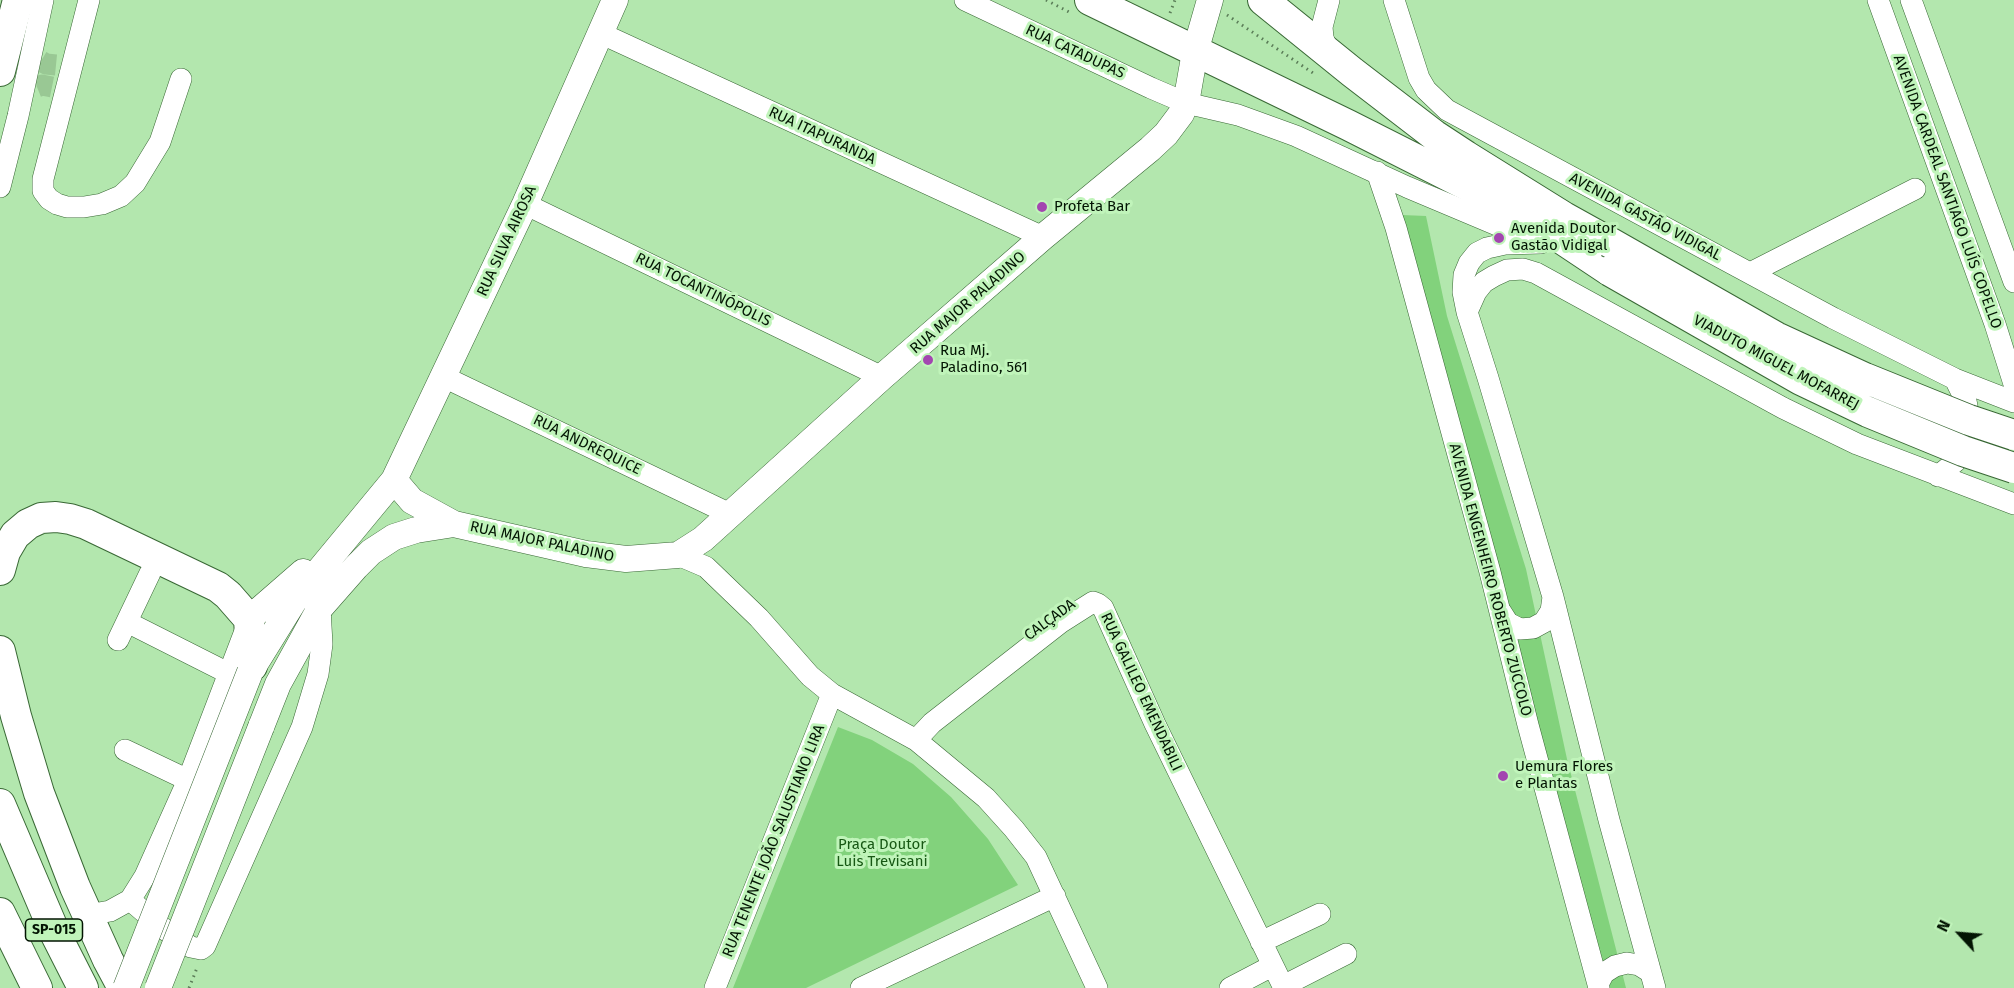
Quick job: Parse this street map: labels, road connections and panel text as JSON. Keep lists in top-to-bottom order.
{
  "streets": {
    "highway": ["VIADUTO MIGUEL MOFARREJ", "SP-015"],
    "main road": ["RUA SILVA AIROSA", "RUA MAJOR PALADINO"],
    "street": [
      "RUA CATADUPAS",
      "RUA ITAPURANDA",
      "AVENIDA CARDEAL SANTIAGO LUÍS COPELLO",
      "AVENIDA GASTÃO VIDIGAL",
      "RUA TOCANTINÓPOLIS",
      "RUA ANDREQUICE",
      "AVENIDA ENGENHEIRO ROBERTO ZUCCOLO",
      "RUA GALILEO EMENDABILI",
      "RUA TENENTE JOÃO SALUSTIANO LIRA"
    ]
  },
  "crossings": [
    ["RUA CATADUPAS", "RUA MAJOR PALADINO"],
    ["RUA ITAPURANDA", "RUA SILVA AIROSA"],
    ["RUA ITAPURANDA", "RUA MAJOR PALADINO"],
    ["RUA SILVA AIROSA", "RUA TOCANTINÓPOLIS"],
    ["RUA SILVA AIROSA", "RUA ANDREQUICE"],
    ["RUA TOCANTINÓPOLIS", "RUA MAJOR PALADINO"],
    ["RUA MAJOR PALADINO", "RUA ANDREQUICE"]
  ],
  "parks": ["Praça Doutor Luis Trevisani"],
  "places": [
    "Profeta Bar",
    "Avenida Doutor Gastão Vidigal",
    "Rua Mj. Paladino, 561",
    "Uemura Flores e Plantas"
  ],
  "north": "top left"
}
